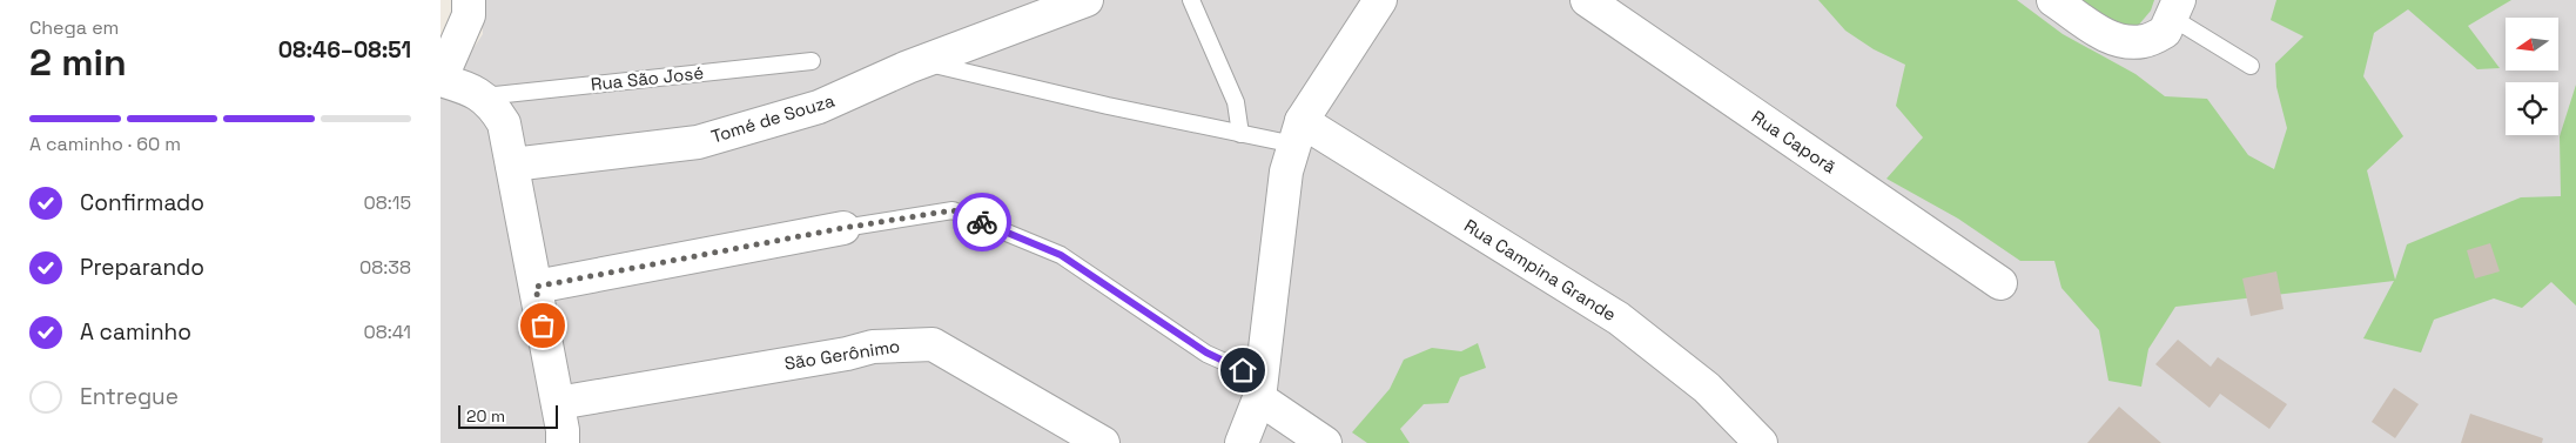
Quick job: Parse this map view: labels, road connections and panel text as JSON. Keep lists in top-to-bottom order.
{
  "streets": {
    "street": [
      "Tomé de Souza",
      "Rua Caporã",
      "Rua Campina Grande",
      "São Gerônimo"
    ],
    "lane": ["Rua São José"]
  },
  "scale_bar": "20 m",
  "north": "left",
  "page": {
    "heading": ["2 min", "Chega em", "08:46–08:51"],
    "bar": "A caminho · 60 m",
    "list": [
      ["Confirmado", "08:15"],
      ["Preparando", "08:38"],
      ["A caminho", "08:41"],
      "Entregue"
    ],
    "scale": "20 m"
  }
}
